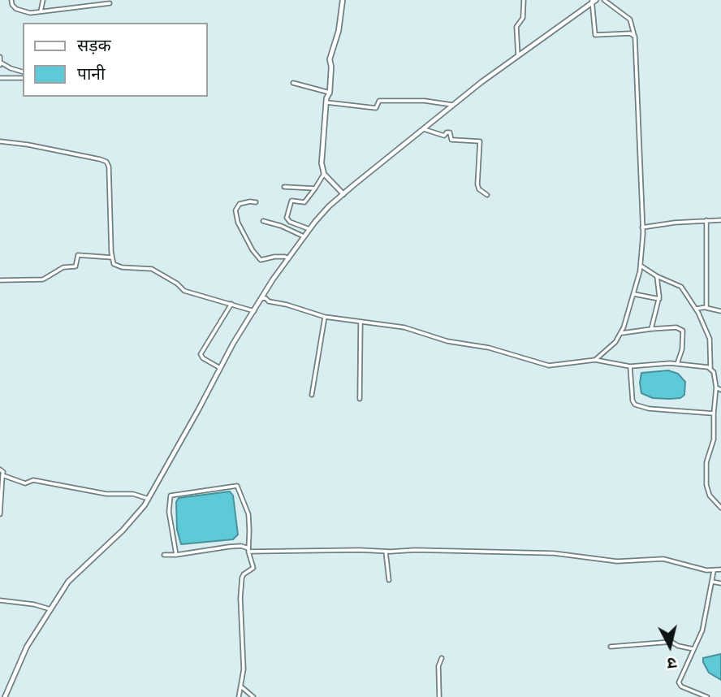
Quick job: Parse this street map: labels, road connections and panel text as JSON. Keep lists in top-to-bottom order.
{
  "legend": ["सड़क", "पानी"],
  "north": "bottom"
}
